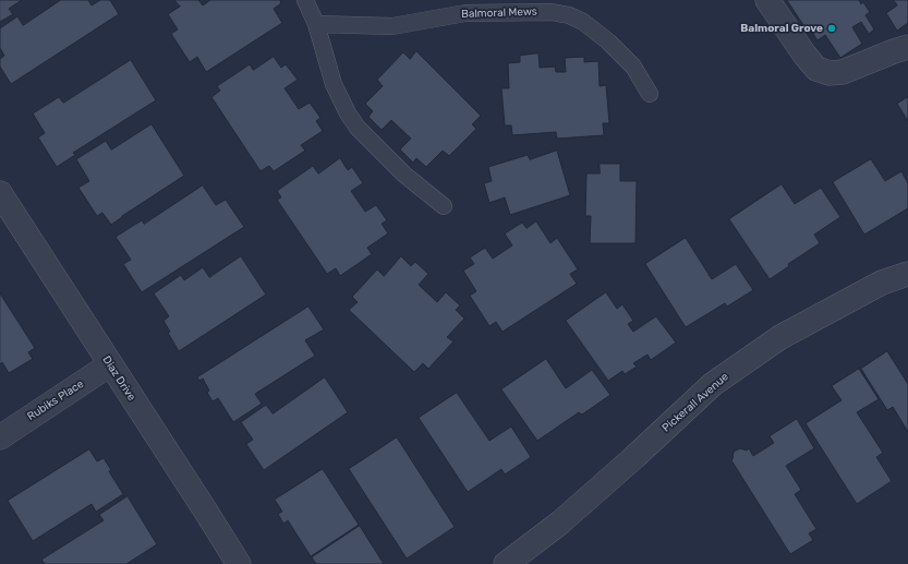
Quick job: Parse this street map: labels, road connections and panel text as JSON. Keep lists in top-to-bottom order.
{
  "streets": {
    "street": ["Diaz Drive", "Rubiks Place", "Pickerall Avenue"],
    "lane": ["Balmoral Mews"]
  },
  "crossings": [
    ["Diaz Drive", "Rubiks Place"]
  ],
  "places": ["Balmoral Grove"]
}
